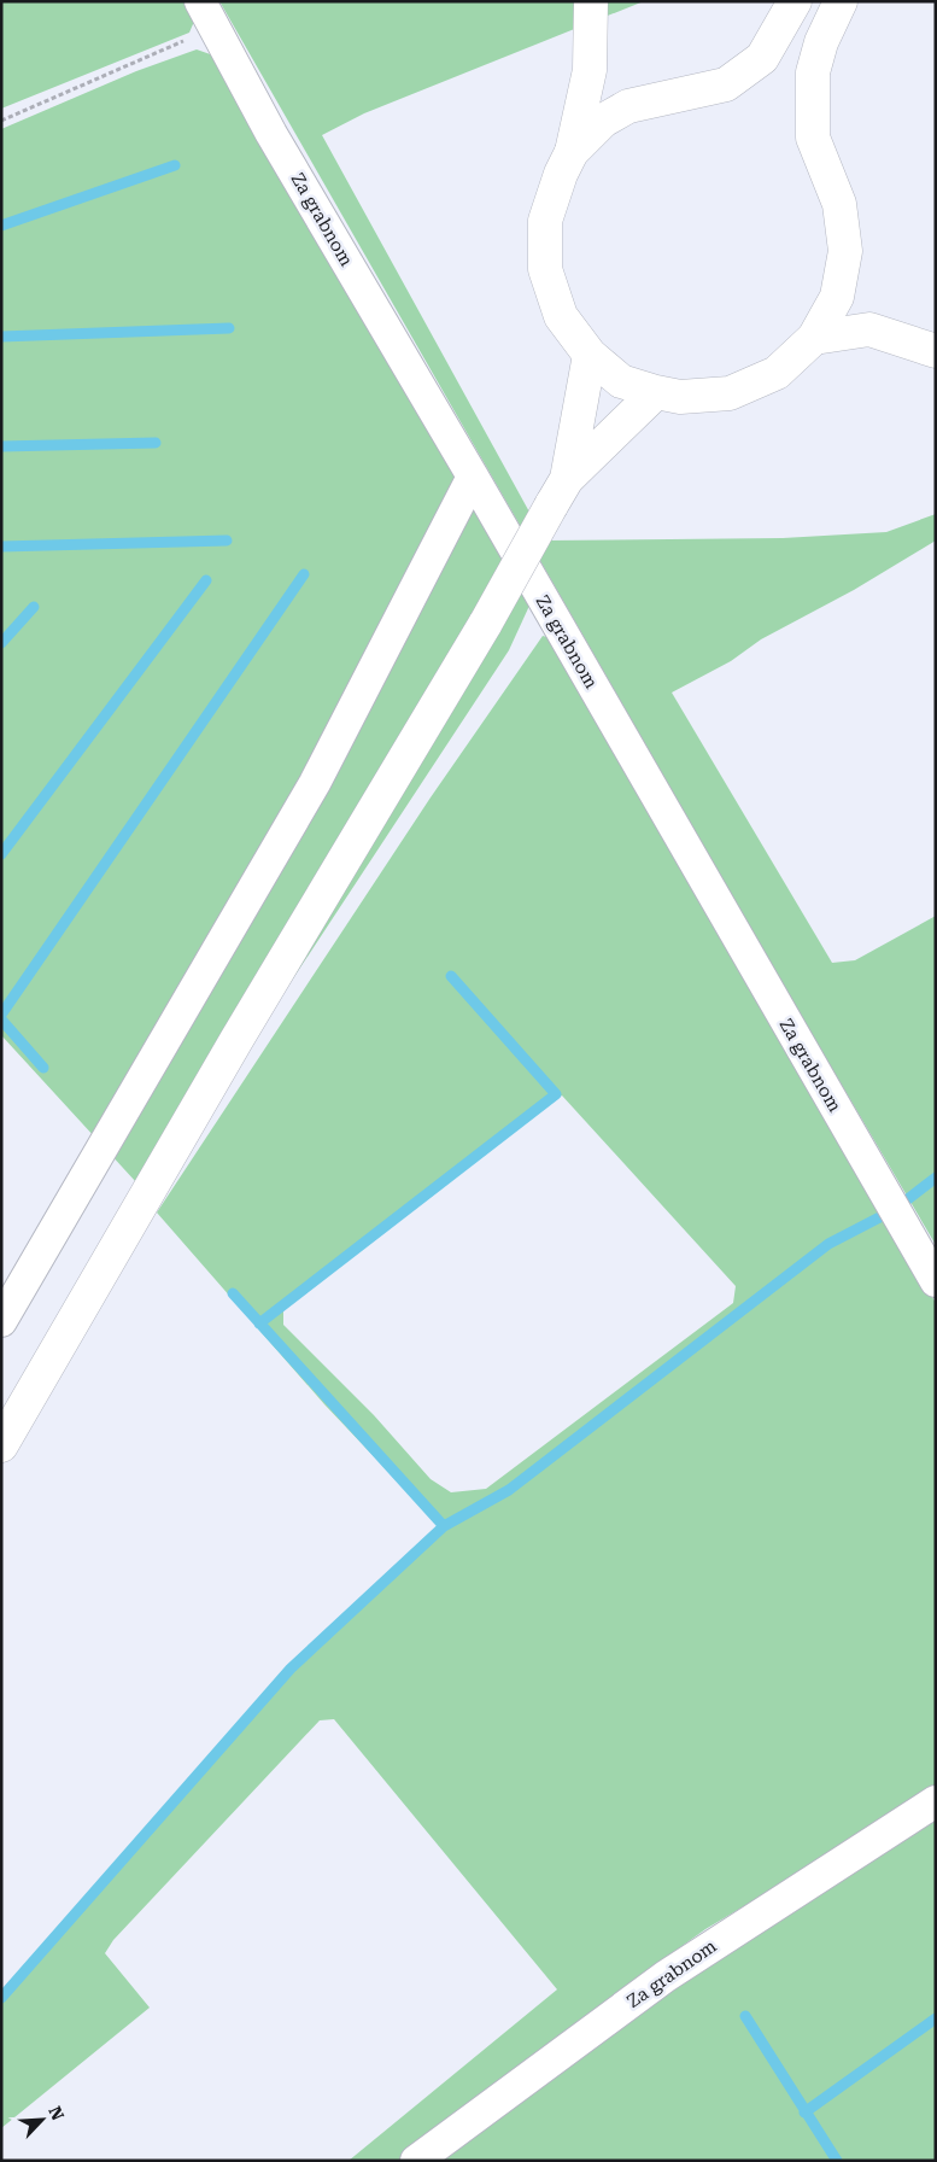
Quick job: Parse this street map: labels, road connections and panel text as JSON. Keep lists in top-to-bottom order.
{
  "streets": {
    "street": ["Za grabnom"]
  },
  "north": "top right"
}
